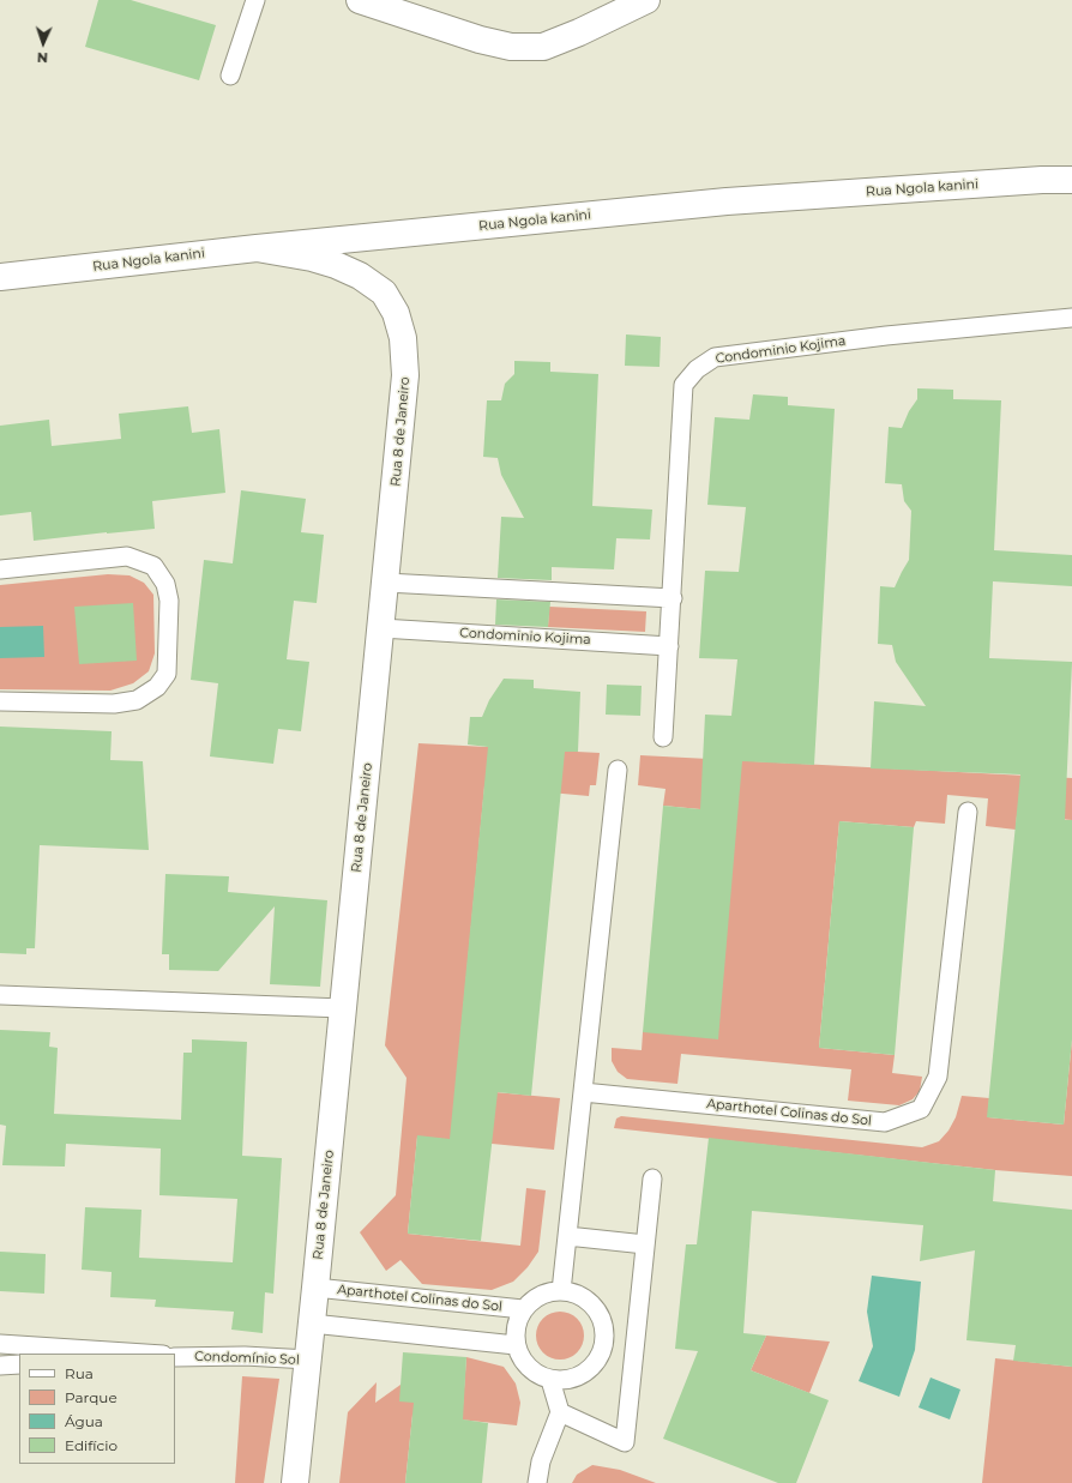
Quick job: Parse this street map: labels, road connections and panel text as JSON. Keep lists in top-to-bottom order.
{
  "streets": {
    "street": ["Rua Ngola kanini", "Rua 8 de Janeiro"],
    "lane": ["Condominio Kojima", "Aparthotel Colinas do Sol", "Condomínio Sol"]
  },
  "crossings": [
    ["Rua Ngola kanini", "Rua 8 de Janeiro"],
    ["Condominio Kojima", "Rua 8 de Janeiro"],
    ["Rua 8 de Janeiro", "Aparthotel Colinas do Sol"],
    ["Rua 8 de Janeiro", "Condomínio Sol"]
  ],
  "legend": [
    "Rua",
    "Parque",
    "Água",
    "Edifício"
  ],
  "north": "bottom"
}
